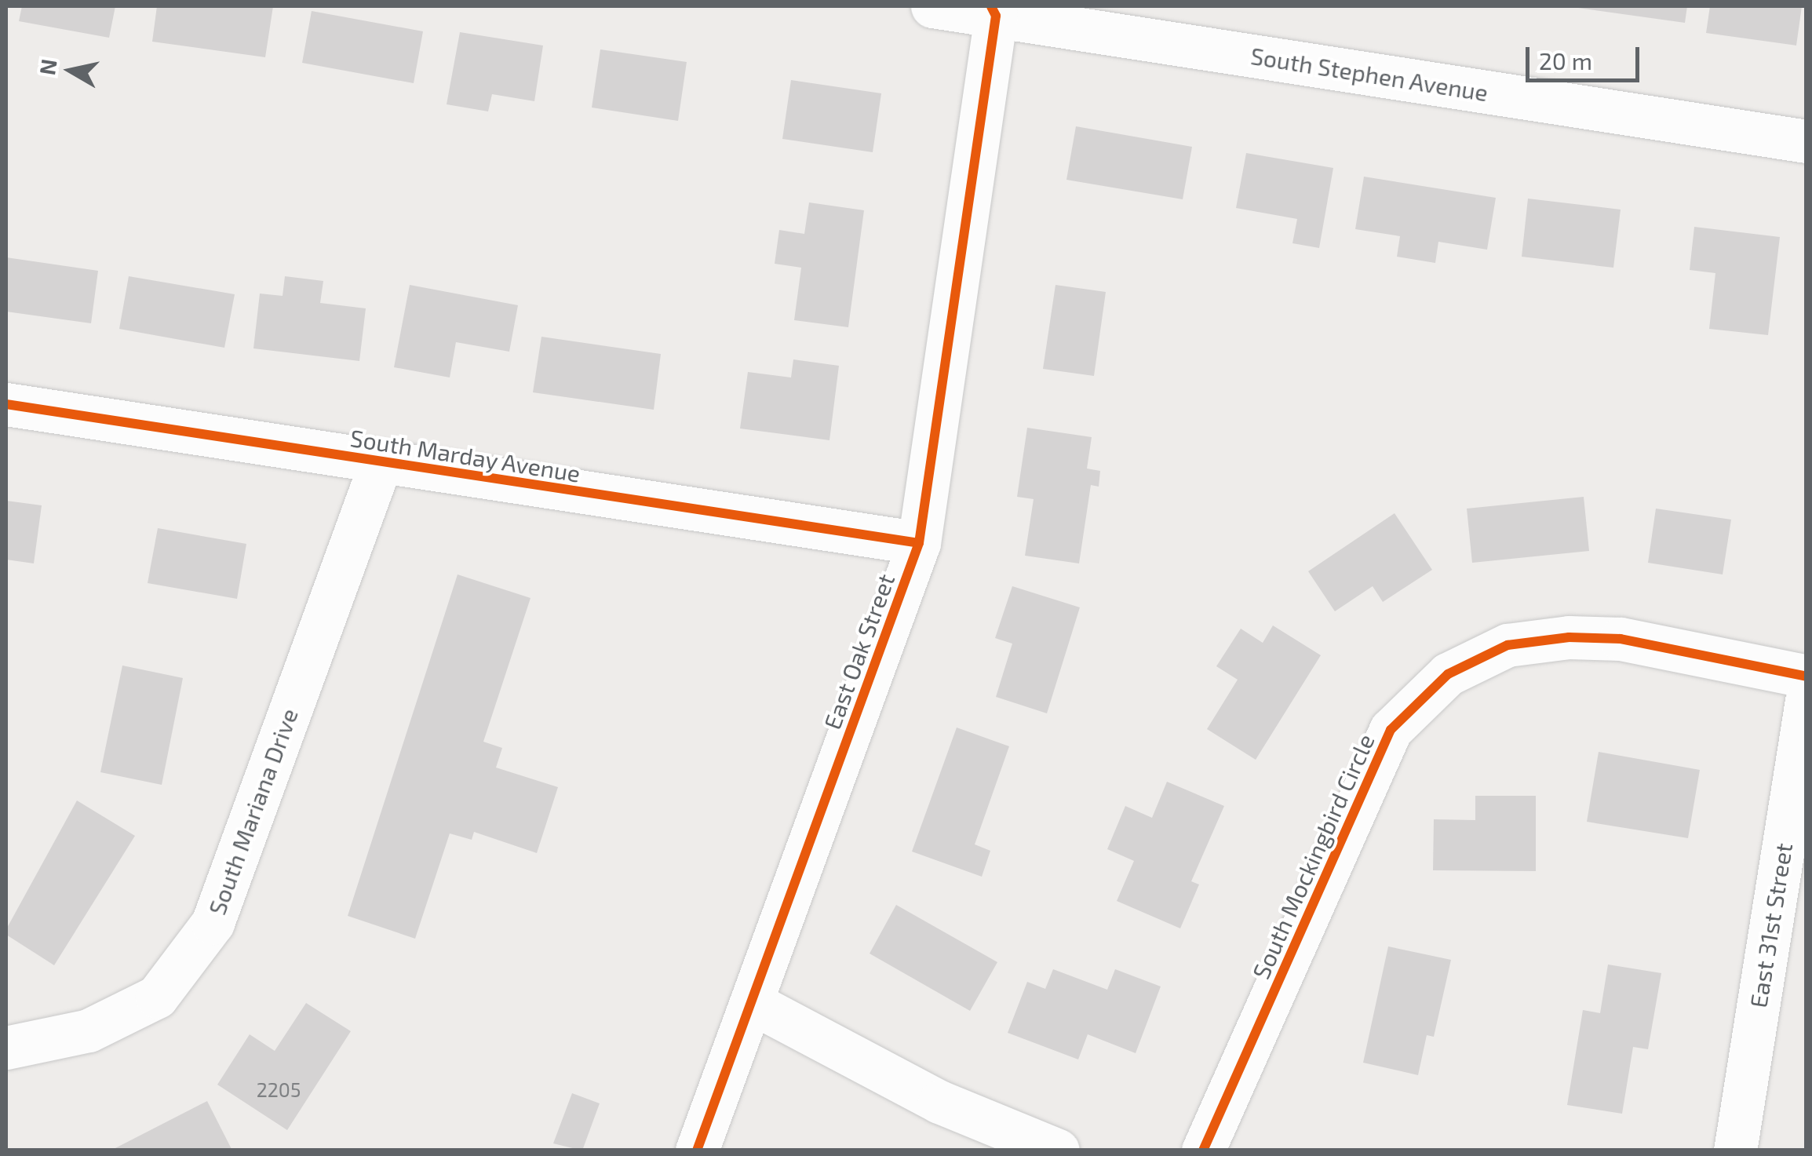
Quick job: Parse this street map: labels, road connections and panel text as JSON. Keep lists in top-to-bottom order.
{
  "streets": {
    "street": [
      "South Stephen Avenue",
      "South Marday Avenue",
      "East Oak Street",
      "South Mariana Drive",
      "South Mockingbird Circle",
      "East 31st Street"
    ]
  },
  "crossings": [
    ["South Stephen Avenue", "East Oak Street"],
    ["South Marday Avenue", "East Oak Street"],
    ["South Marday Avenue", "South Mariana Drive"]
  ],
  "house_numbers": ["2205"],
  "scale_bar": "20 m",
  "north": "left"
}
